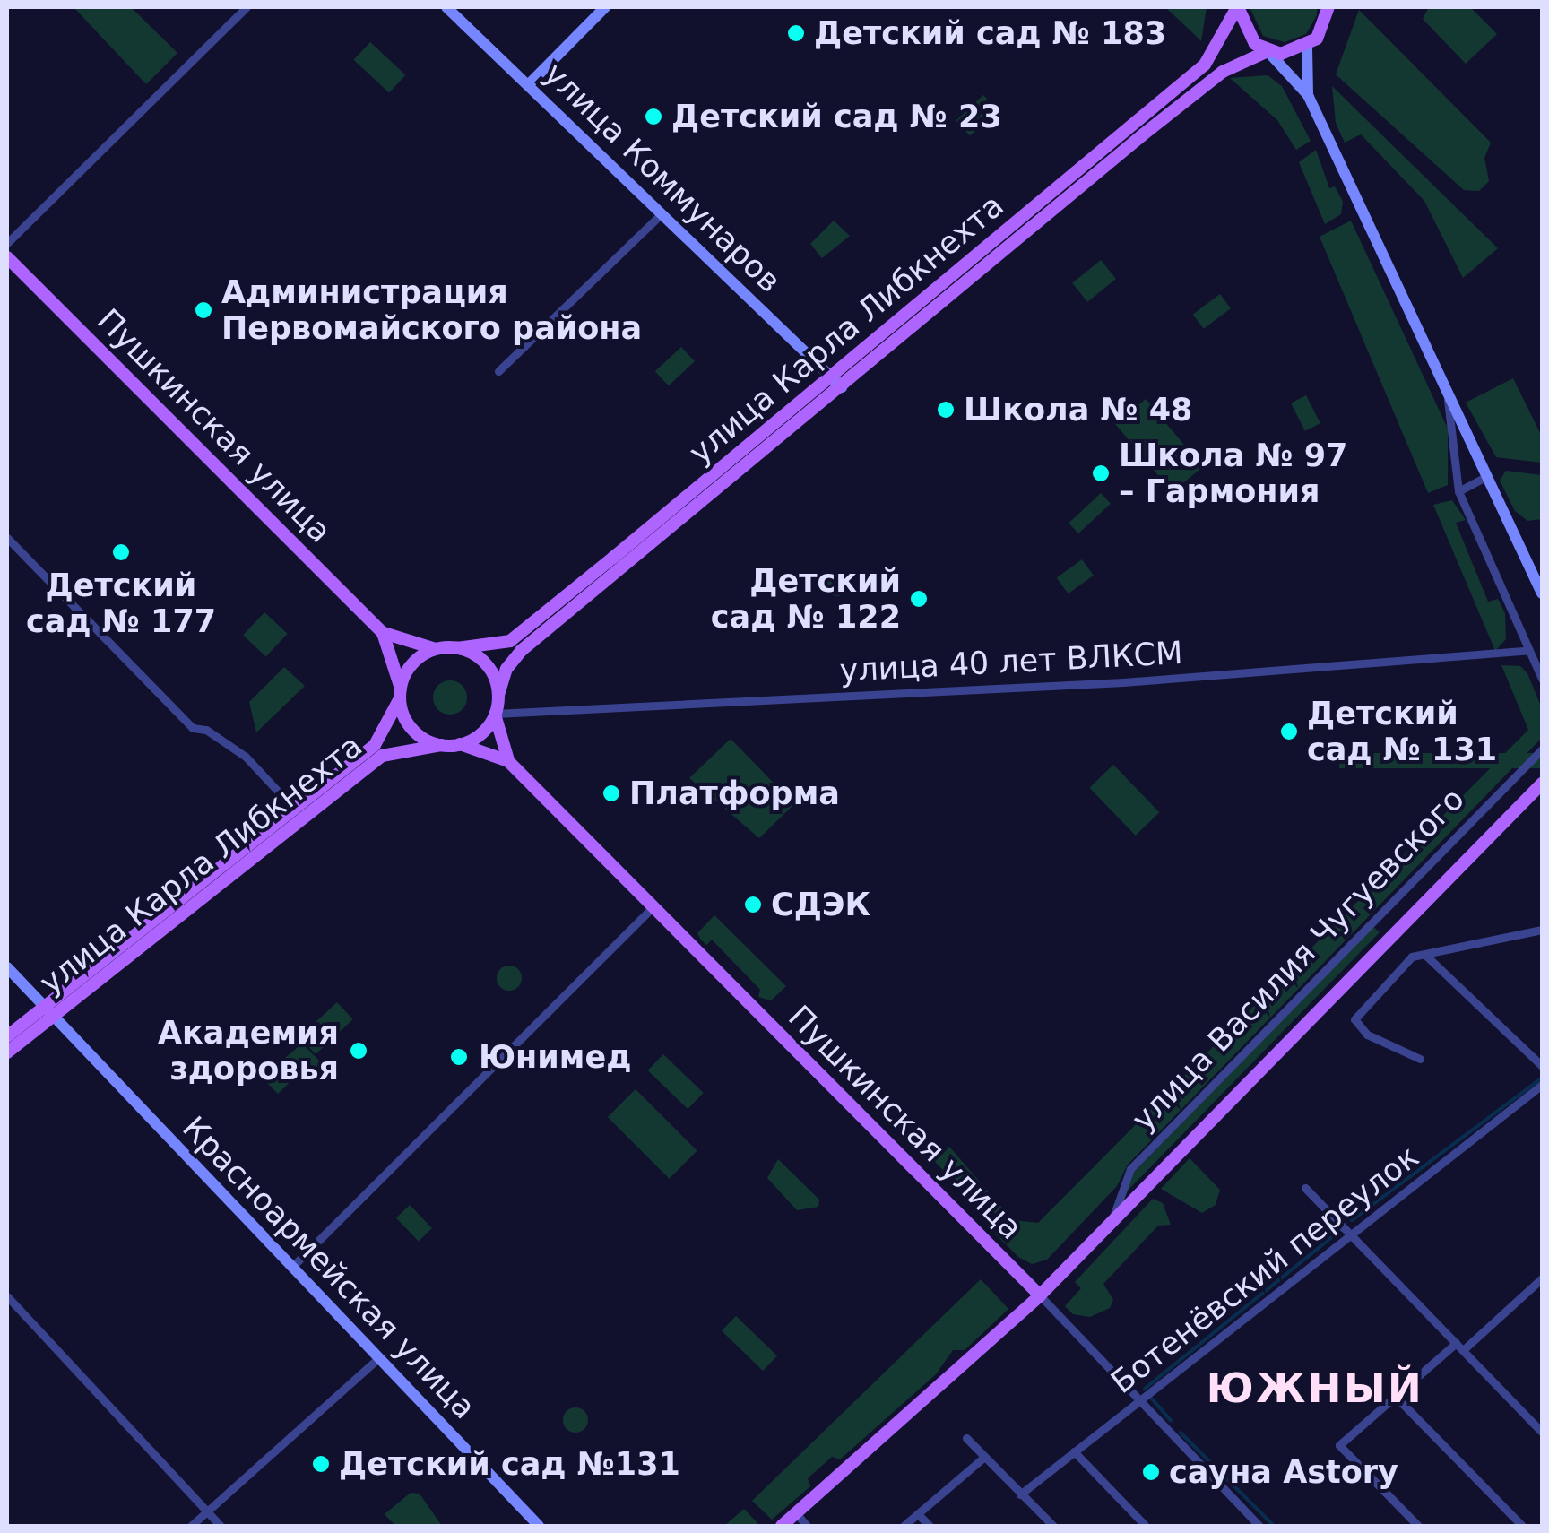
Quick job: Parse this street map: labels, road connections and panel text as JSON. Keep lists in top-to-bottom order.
{
  "streets": {
    "main road": ["улица Карла Либкнехта", "Пушкинская улица", "улица Василия Чугуевского"],
    "street": [
      "улица Коммунаров",
      "улица 40 лет ВЛКСМ",
      "Красноармейская улица",
      "Ботенёвский переулок"
    ]
  },
  "crossings": [
    ["улица Коммунаров", "улица Карла Либкнехта"],
    ["улица Карла Либкнехта", "Пушкинская улица"],
    ["улица Карла Либкнехта", "улица 40 лет ВЛКСМ"],
    ["улица Карла Либкнехта", "Красноармейская улица"],
    ["Пушкинская улица", "улица 40 лет ВЛКСМ"],
    ["Пушкинская улица", "улица Василия Чугуевского"],
    ["Пушкинская улица", "Ботенёвский переулок"]
  ],
  "districts": ["ЮЖНЫЙ"],
  "places": [
    "Детский сад № 183",
    "Детский сад № 23",
    "Администрация Первомайского района",
    "Школа № 48",
    "Школа № 97 – Гармония",
    "Детский сад № 177",
    "Детский сад № 122",
    "Детский сад № 131",
    "Платформа",
    "СДЭК",
    "Академия здоровья",
    "Юнимед",
    "Детский сад №131",
    "сауна Astory"
  ]
}
